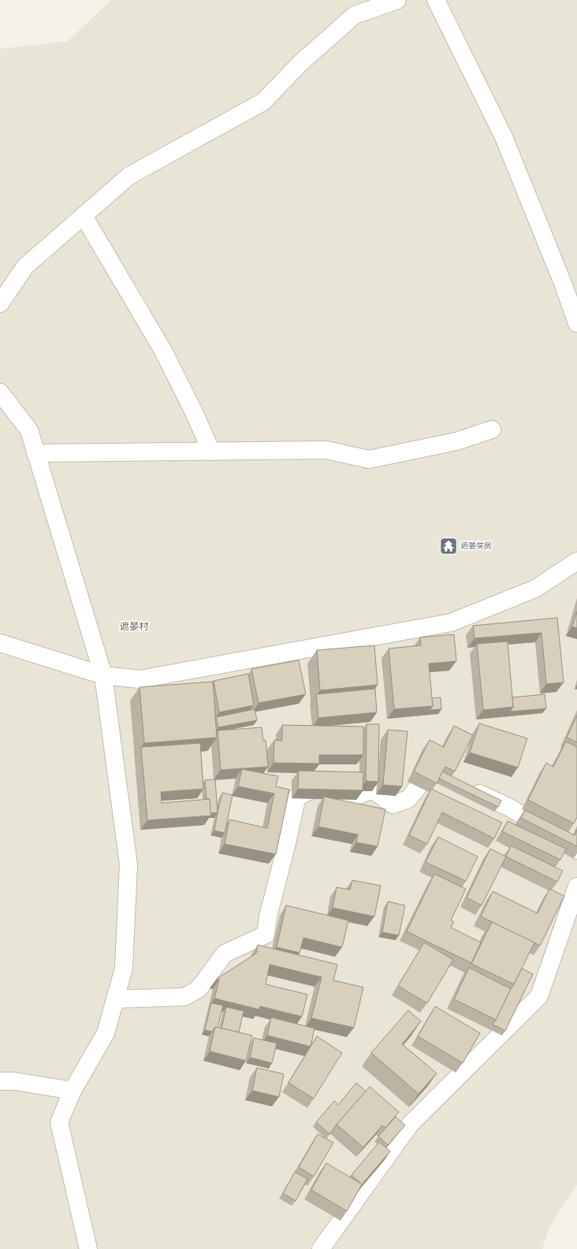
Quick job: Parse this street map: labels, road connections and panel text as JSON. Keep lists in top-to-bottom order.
{
  "districts": ["遮晏村"],
  "places": {
    "temple": ["遮晏奘房"]
  }
}
